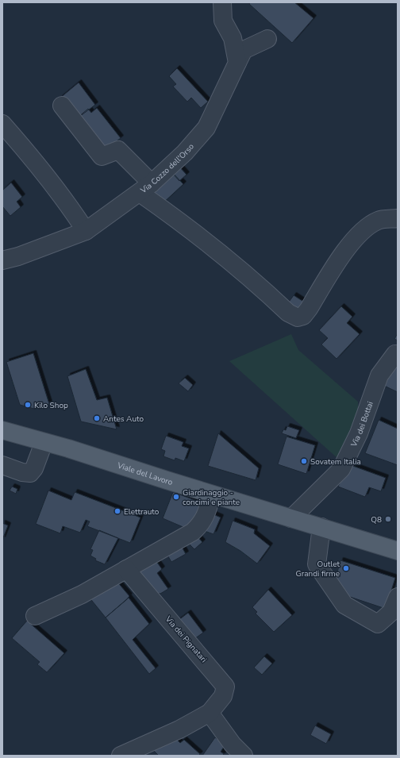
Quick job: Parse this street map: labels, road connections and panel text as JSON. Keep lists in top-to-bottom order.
{
  "streets": {
    "main road": ["Viale del Lavoro"],
    "street": ["Via Cozzo dell'Orso", "Via dei Bottai", "Via dei Pignatari"]
  },
  "crossings": [
    ["Via dei Bottai", "Viale del Lavoro"]
  ],
  "places": [
    "Kilo Shop",
    "Antes Auto",
    "Sovatem Italia",
    "Giardinaggio - concimi e piante",
    "Elettrauto",
    "Q8",
    "Outlet Grandi firme"
  ]
}
